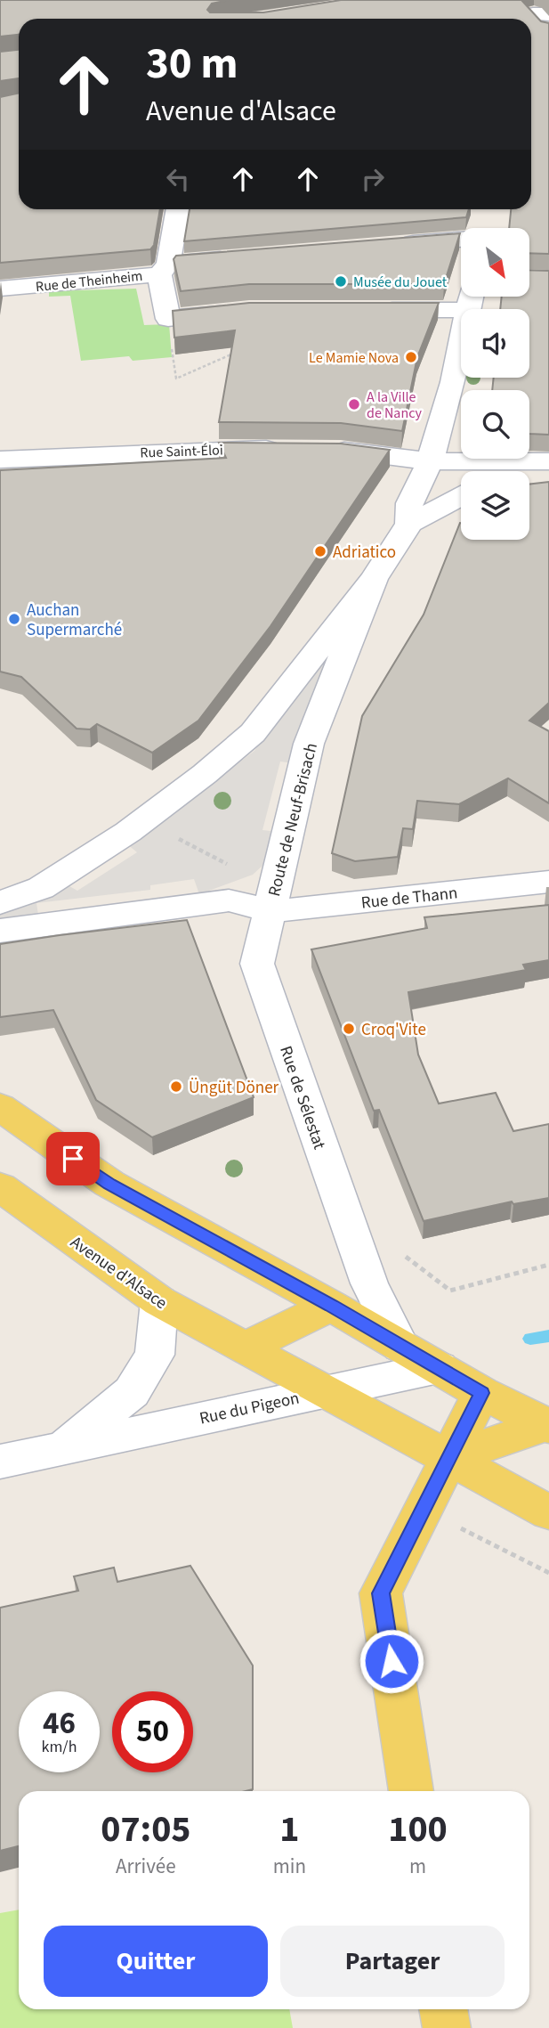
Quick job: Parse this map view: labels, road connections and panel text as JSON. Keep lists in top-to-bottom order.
{
  "streets": {
    "main road": ["Avenue d'Alsace"],
    "street": [
      "Rue de Theinheim",
      "Rue Saint-Éloi",
      "Route de Neuf-Brisach",
      "Rue de Thann",
      "Rue de Sélestat",
      "Rue du Pigeon"
    ]
  },
  "crossings": [
    ["Rue Saint-Éloi", "Route de Neuf-Brisach"],
    ["Route de Neuf-Brisach", "Rue de Thann"],
    ["Route de Neuf-Brisach", "Rue de Sélestat"],
    ["Rue de Thann", "Rue de Sélestat"],
    ["Avenue d'Alsace", "Rue du Pigeon"]
  ],
  "places": [
    "Musée du Jouet",
    "Le Mamie Nova",
    "A la Ville de Nancy",
    "Adriatico",
    "Auchan Supermarché",
    "Croq'Vite",
    "Üngüt Döner"
  ],
  "north": "bottom right",
  "page": {
    "turn": ["30 m", "Avenue d'Alsace"],
    "speed": "46 km/h",
    "limit": "50",
    "eta": [
      "07:05",
      "Arrivée",
      "1",
      "min",
      "100",
      "m"
    ],
    "buttons": ["Quitter", "Partager"]
  }
}
